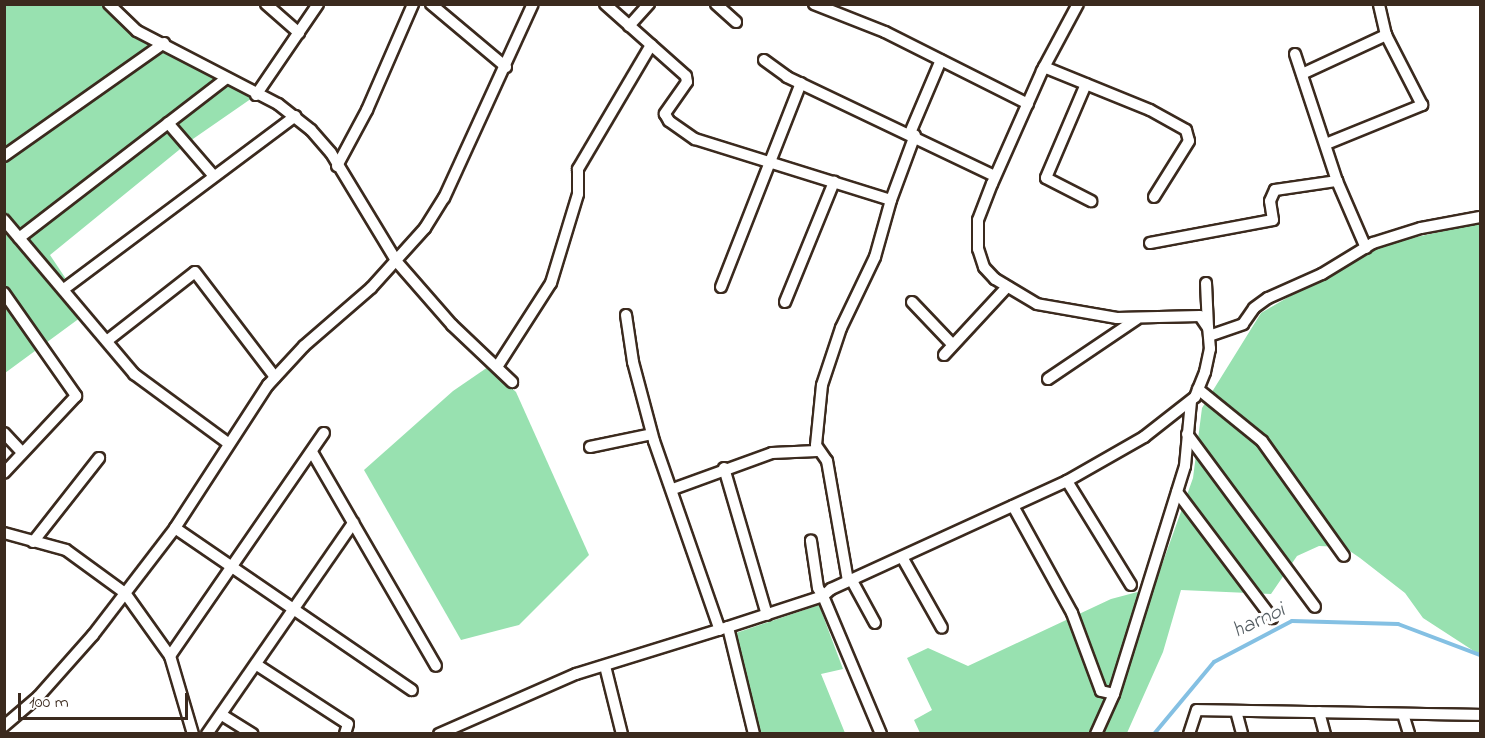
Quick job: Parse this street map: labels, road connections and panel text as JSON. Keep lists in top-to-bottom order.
{
  "water": ["harnoi"],
  "scale_bar": "100 m"
}
